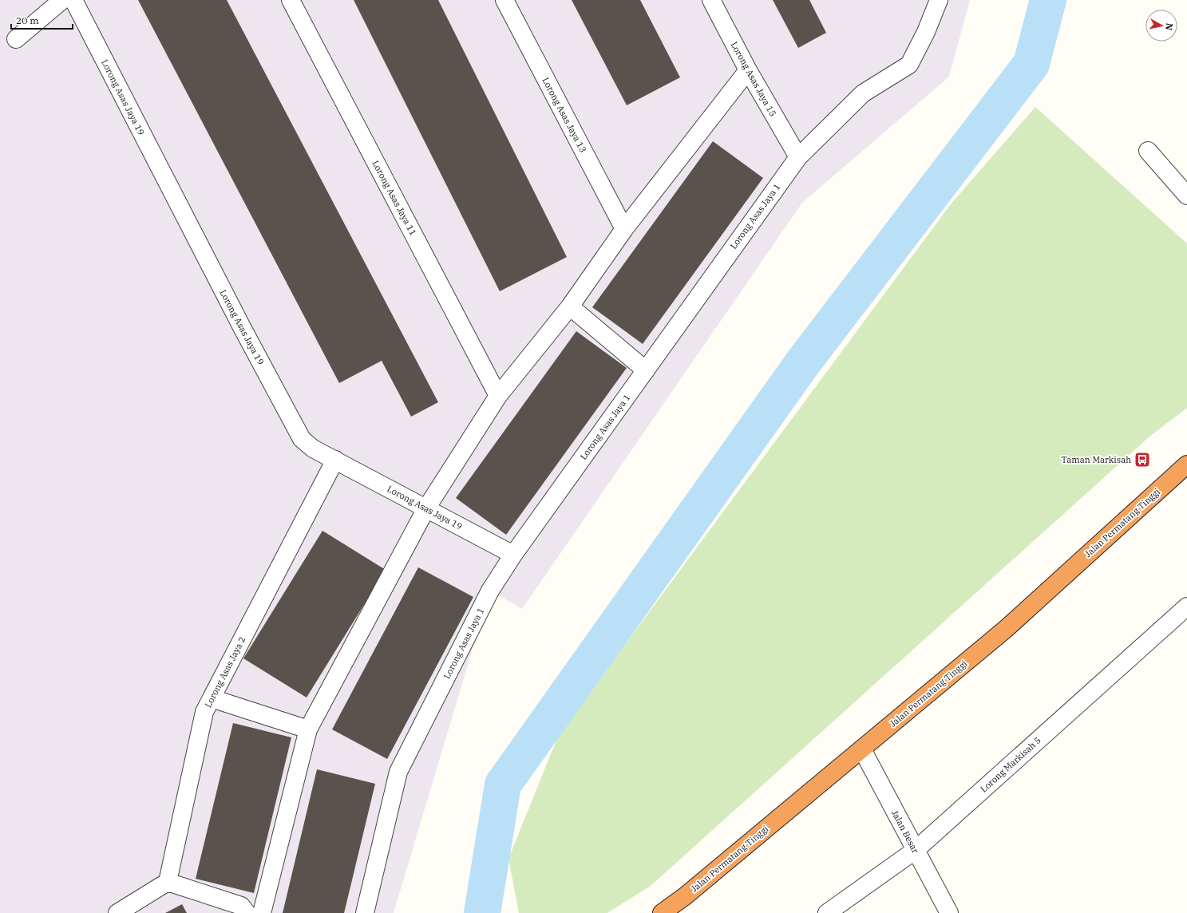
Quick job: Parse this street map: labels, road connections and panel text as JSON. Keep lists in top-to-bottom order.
{
  "streets": {
    "highway": ["Jalan Permatang Tinggi"],
    "street": [
      "Lorong Asas Jaya 15",
      "Lorong Asas Jaya 19",
      "Lorong Asas Jaya 13",
      "Lorong Asas Jaya 11",
      "Lorong Asas Jaya 1",
      "Lorong Asas Jaya 2",
      "Lorong Markisah 5",
      "Jalan Besar"
    ]
  },
  "crossings": [
    ["Lorong Asas Jaya 15", "Lorong Asas Jaya 1"],
    ["Lorong Asas Jaya 19", "Lorong Asas Jaya 1"],
    ["Lorong Asas Jaya 19", "Lorong Asas Jaya 2"],
    ["Jalan Permatang Tinggi", "Jalan Besar"],
    ["Lorong Markisah 5", "Jalan Besar"]
  ],
  "places": {
    "bus stop": ["Taman Markisah"]
  },
  "scale_bar": "20 m",
  "north": "right"
}
